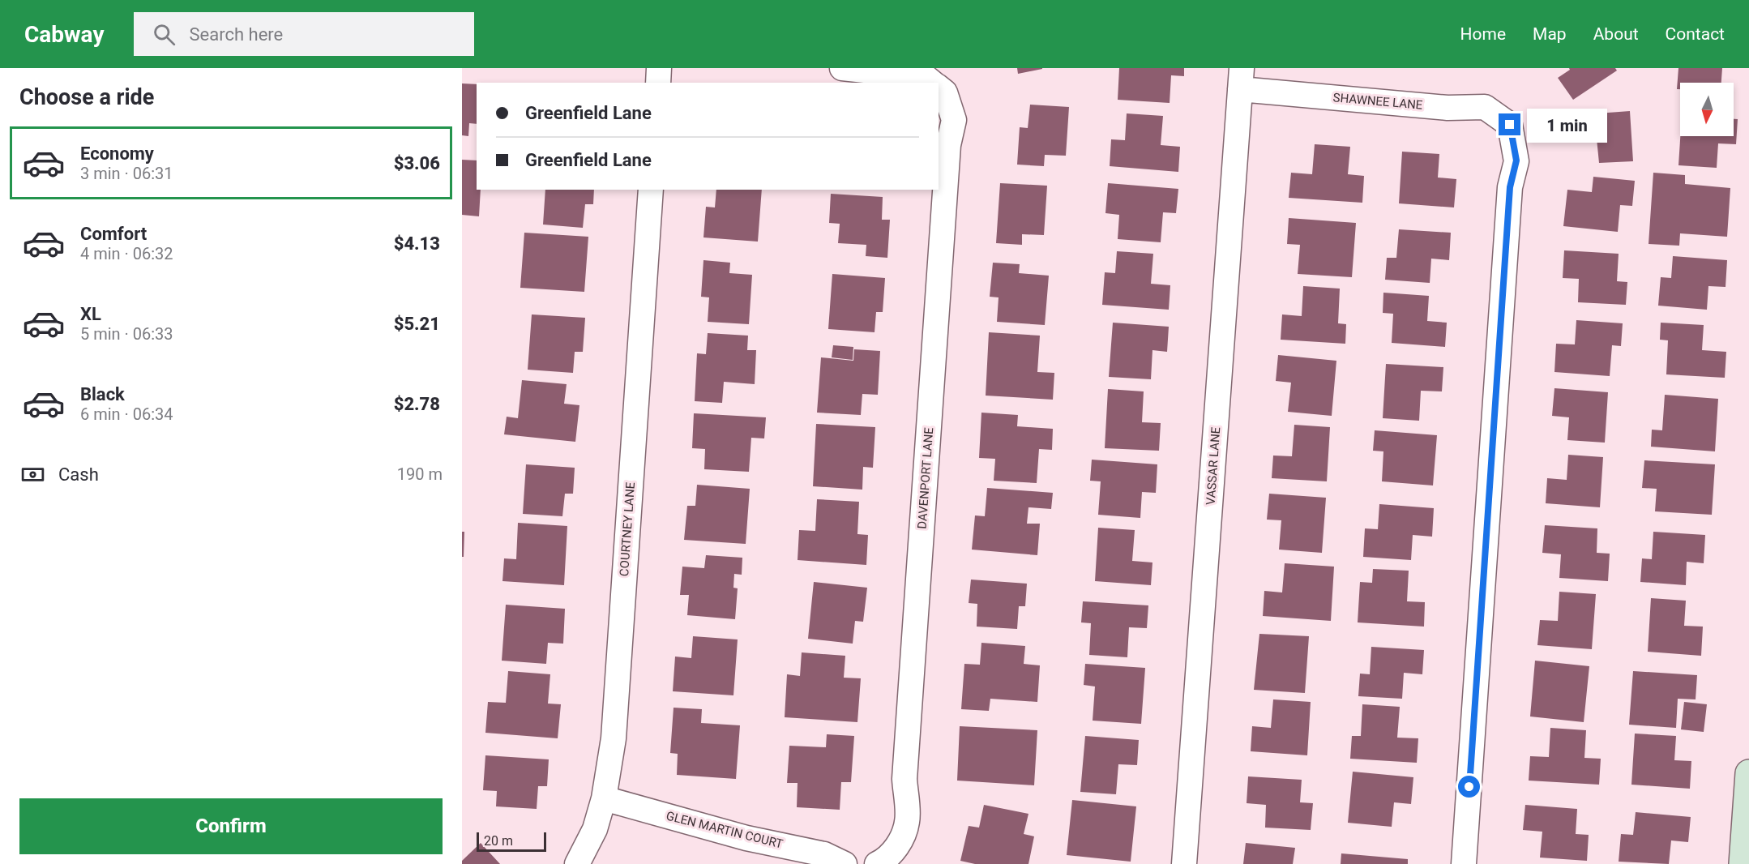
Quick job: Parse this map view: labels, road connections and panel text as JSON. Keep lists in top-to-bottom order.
{
  "streets": {
    "street": [
      "SHAWNEE LANE",
      "VASSAR LANE",
      "DAVENPORT LANE",
      "COURTNEY LANE",
      "GLEN MARTIN COURT"
    ]
  },
  "crossings": [
    ["SHAWNEE LANE", "VASSAR LANE"],
    ["COURTNEY LANE", "GLEN MARTIN COURT"]
  ],
  "scale_bar": "20 m",
  "north": "bottom",
  "page": {
    "header": "Cabway",
    "search": "Search here",
    "nav": [
      "Home",
      "Map",
      "About",
      "Contact"
    ],
    "heading": "Choose a ride",
    "banner": ["Greenfield Lane", "Greenfield Lane"],
    "bubble": "1 min",
    "list": [
      {
        "name": "Economy",
        "note": "3 min · 06:31",
        "value": "$3.06"
      },
      {
        "name": "Comfort",
        "note": "4 min · 06:32",
        "value": "$4.13"
      },
      {
        "name": "XL",
        "note": "5 min · 06:33",
        "value": "$5.21"
      },
      {
        "name": "Black",
        "note": "6 min · 06:34",
        "value": "$2.78"
      }
    ],
    "pay": ["Cash", "190 m"],
    "buttons": "Confirm",
    "scale": "20 m"
  }
}
